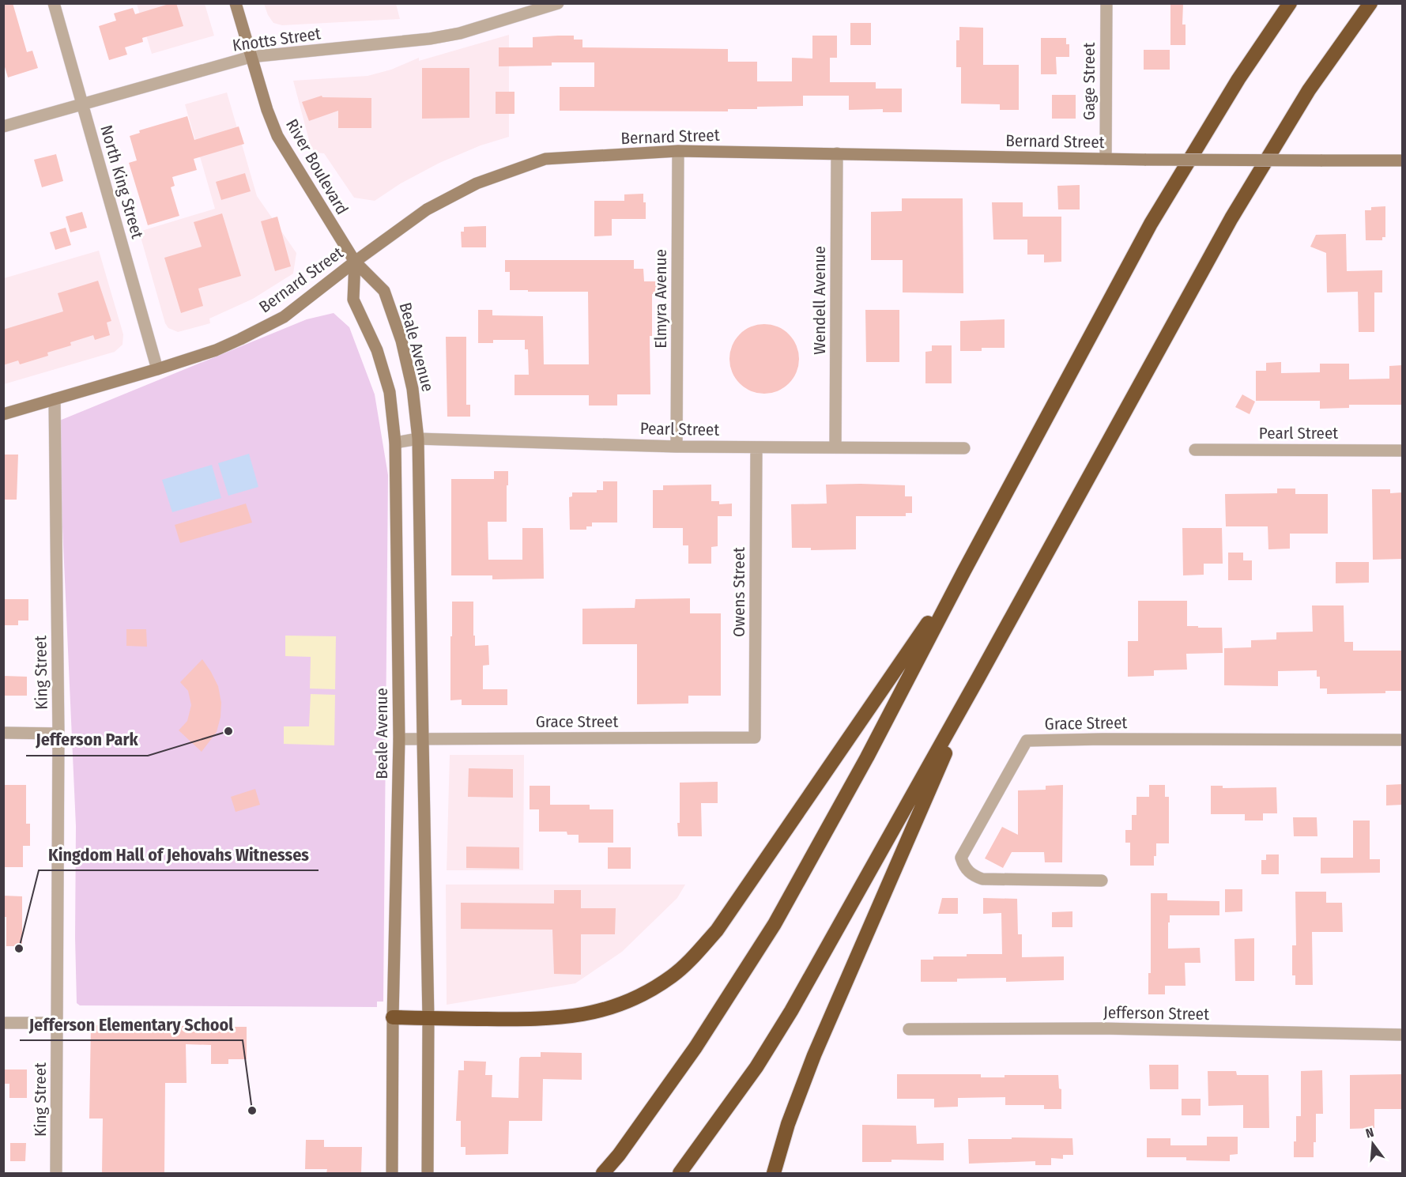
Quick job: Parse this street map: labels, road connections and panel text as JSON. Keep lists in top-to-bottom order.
{
  "streets": {
    "main road": ["Bernard Street", "River Boulevard", "Beale Avenue"],
    "street": [
      "Knotts Street",
      "Gage Street",
      "North King Street",
      "Elmyra Avenue",
      "Wendell Avenue",
      "Pearl Street",
      "Owens Street",
      "King Street",
      "Grace Street",
      "Jefferson Street"
    ]
  },
  "crossings": [
    ["Knotts Street", "River Boulevard"],
    ["Knotts Street", "North King Street"],
    ["Gage Street", "Bernard Street"],
    ["Bernard Street", "River Boulevard"],
    ["Bernard Street", "North King Street"],
    ["Bernard Street", "Elmyra Avenue"],
    ["Bernard Street", "Wendell Avenue"],
    ["Bernard Street", "Beale Avenue"],
    ["Bernard Street", "King Street"],
    ["River Boulevard", "Beale Avenue"],
    ["Elmyra Avenue", "Pearl Street"],
    ["Wendell Avenue", "Pearl Street"],
    ["Beale Avenue", "Pearl Street"],
    ["Beale Avenue", "Grace Street"],
    ["Pearl Street", "Owens Street"],
    ["Owens Street", "Grace Street"]
  ],
  "places": ["Jefferson Park", "Kingdom Hall of Jehovahs Witnesses", "Jefferson Elementary School"],
  "north": "top"
}
